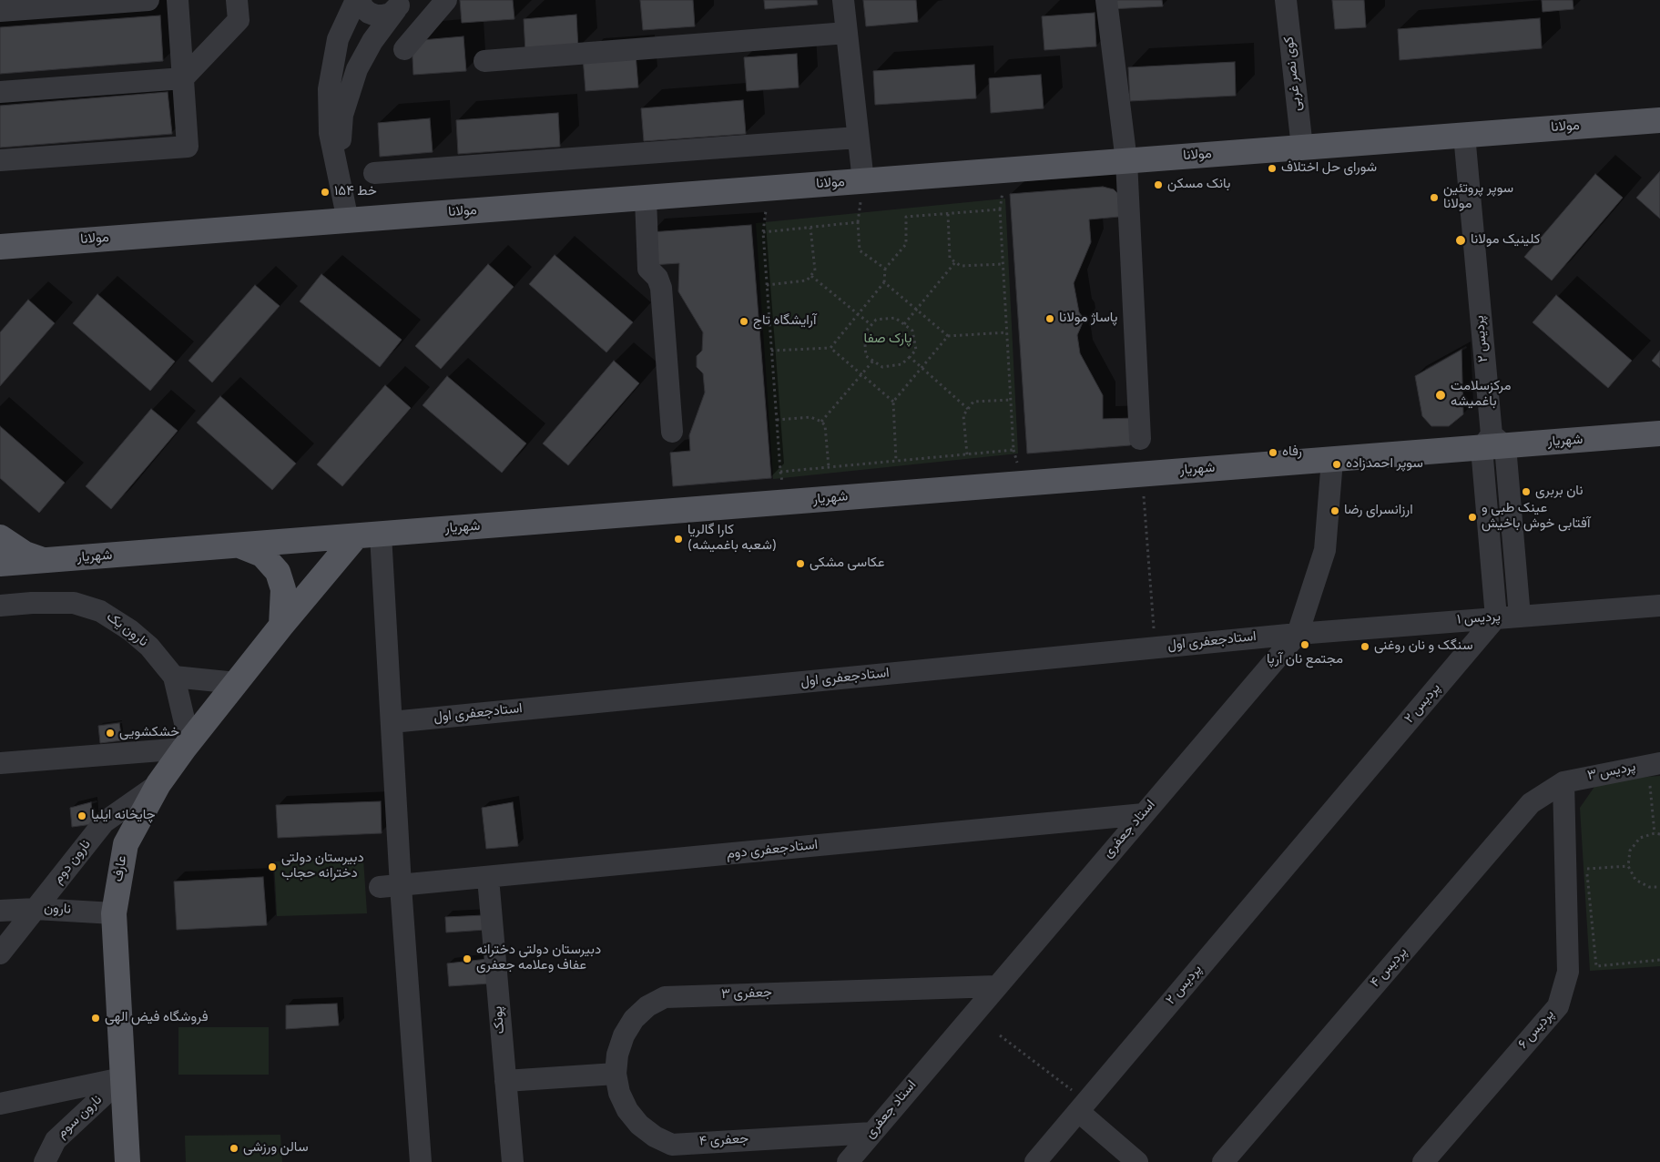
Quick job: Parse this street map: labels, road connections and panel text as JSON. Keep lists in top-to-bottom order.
{
  "streets": {
    "main road": ["مولانا", "شهریار", "عارف"],
    "street": [
      "کوی نصر غربی",
      "پردیس ۲",
      "پردیس ۱",
      "نارون یک",
      "استادجعفری اول",
      "پردیس ۳",
      "استاد جعفری",
      "استادجعفری دوم",
      "نارون دوم",
      "نارون",
      "پردیس ۴",
      "جعفری ۳",
      "پونک",
      "پردیس ۶",
      "نارون سوم",
      "جعفری ۴"
    ]
  },
  "crossings": [
    ["کوی نصر غربی", "مولانا"],
    ["مولانا", "پردیس ۲"],
    ["پردیس ۲", "شهریار"],
    ["پردیس ۲", "پردیس ۱"],
    ["شهریار", "استاد جعفری"],
    ["شهریار", "عارف"],
    ["پردیس ۱", "استادجعفری اول"],
    ["پردیس ۱", "استاد جعفری"],
    ["نارون یک", "عارف"],
    ["استادجعفری اول", "استاد جعفری"],
    ["پردیس ۳", "پردیس ۴"],
    ["پردیس ۳", "پردیس ۶"],
    ["استاد جعفری", "استادجعفری دوم"],
    ["استاد جعفری", "جعفری ۳"],
    ["استاد جعفری", "جعفری ۴"],
    ["استادجعفری دوم", "پونک"],
    ["نارون دوم", "عارف"],
    ["نارون دوم", "نارون"],
    ["عارف", "نارون"],
    ["عارف", "نارون سوم"],
    ["پردیس ۴", "پردیس ۶"],
    ["جعفری ۳", "جعفری ۴"]
  ],
  "parks": ["پارک صفا"],
  "places": [
    "شورای حل اختلاف",
    "بانک مسکن",
    "خط ۱۵۴",
    "سوپر پروتئین مولانا",
    "کلینیک مولانا",
    "پاساژ مولانا",
    "آرایشگاه تاج",
    "مرکزسلامت باغمیشه",
    "رفاه",
    "سوپر احمدزاده",
    "نان بربری",
    "ارزانسرای رضا",
    "عینک طبی و آفتابی خوش باخیش",
    "کارا گالریا (شعبه باغمیشه)",
    "عکاسی مشکی",
    "مجتمع نان آرپا",
    "سنگک و نان روغنی",
    "خشکشویی",
    "چایخانه ایلیا",
    "دبیرستان دولتی دخترانه حجاب",
    "دبیرستان دولتی دخترانه عفاف وعلامه جعفری",
    "فروشگاه فیض الهی",
    "سالن ورزشی"
  ]
}
